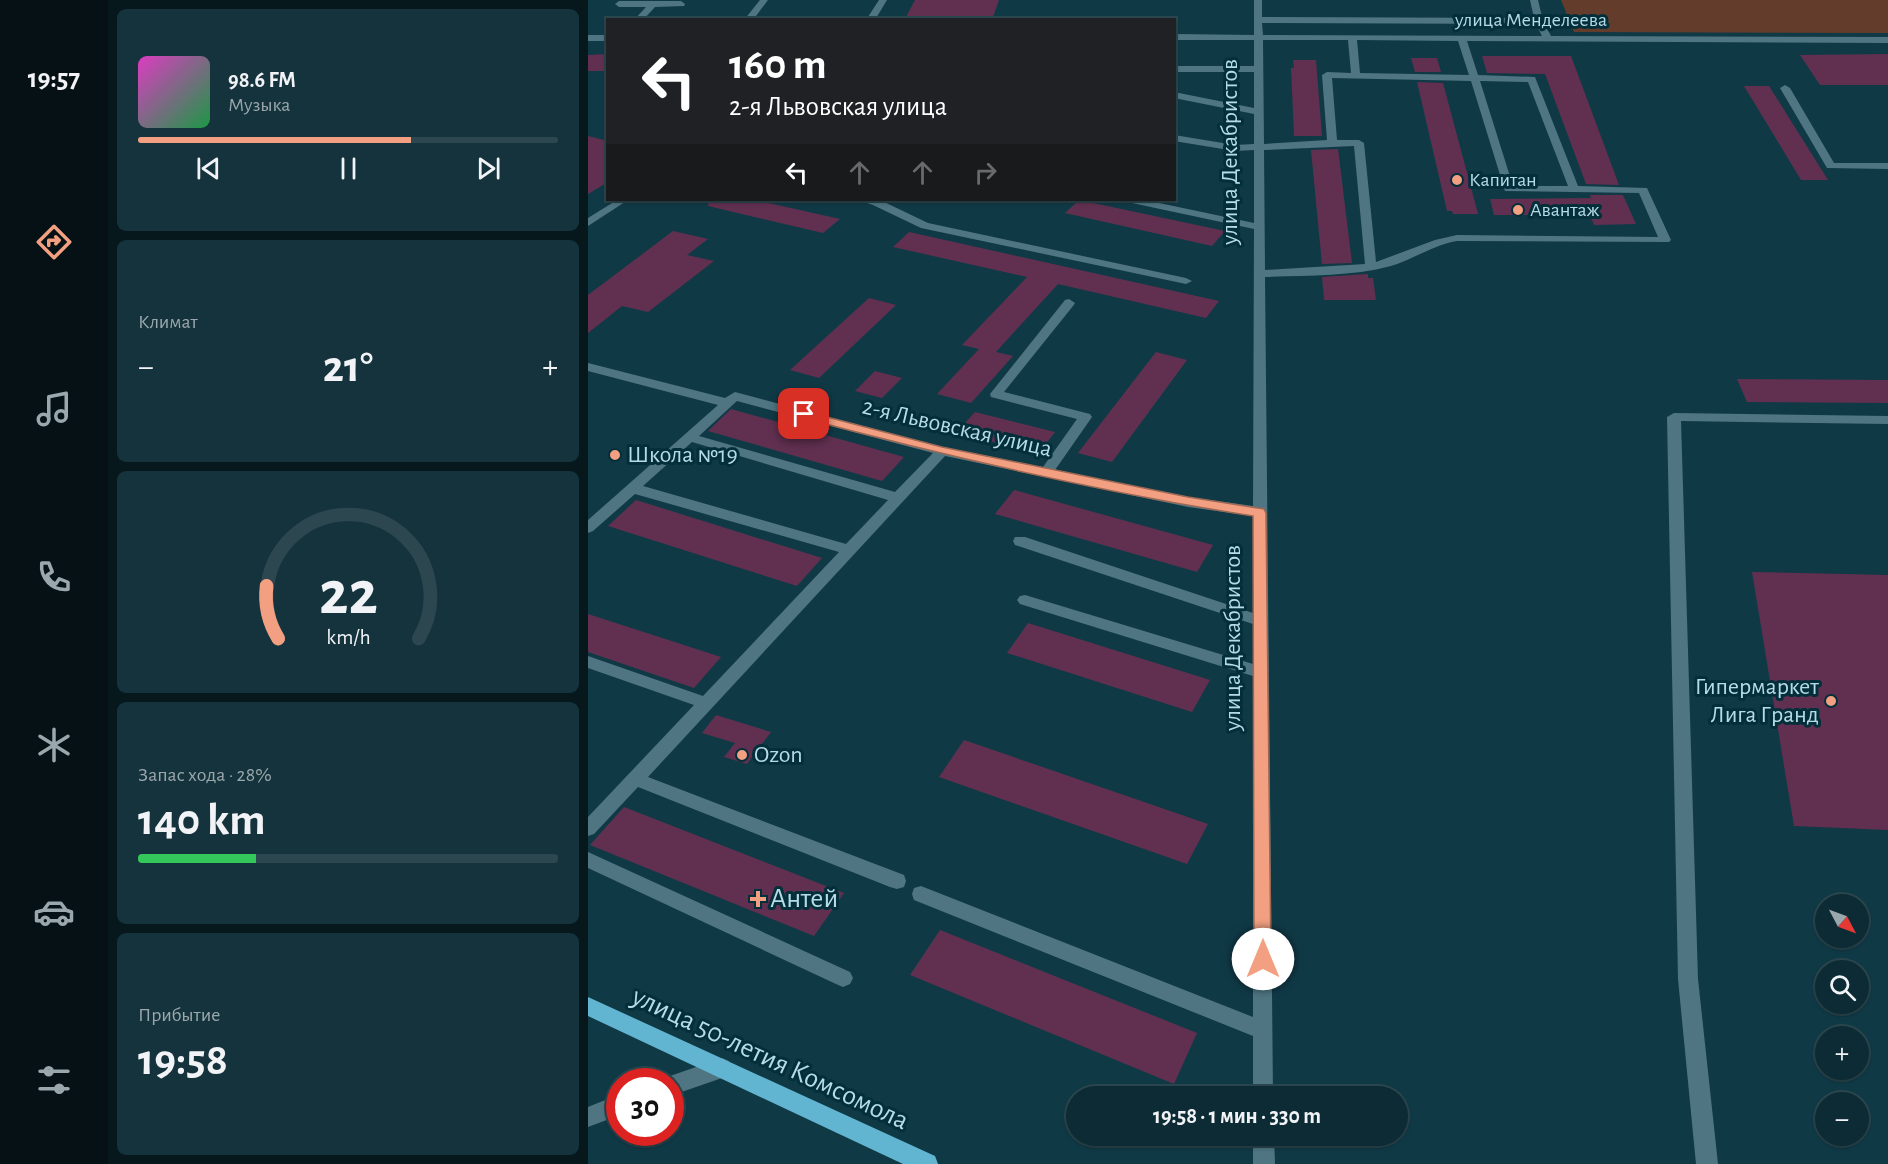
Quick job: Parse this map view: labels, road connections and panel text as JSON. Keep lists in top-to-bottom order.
{
  "streets": {
    "main road": ["улица 50-летия Комсомола"],
    "street": ["улица Менделеева", "улица Декабристов", "2-я Львовская улица"]
  },
  "crossings": [
    ["улица Менделеева", "улица Декабристов"],
    ["улица Декабристов", "2-я Львовская улица"]
  ],
  "places": {
    "other": [
      "Капитан",
      "Авантаж",
      "Школа №19",
      "Гипермаркет Лига Гранд",
      "Ozon"
    ],
    "health": ["Антей"]
  },
  "north": "bottom right",
  "page": {
    "tabs": "19:57",
    "turn": ["160 m", "2-я Львовская улица"],
    "song": ["98.6 FM", "Музыка"],
    "tile": [
      "Климат",
      ["Запас хода · 28%", "140 km"],
      ["Прибытие", "19:58"]
    ],
    "heat": ["−", "21°", "+"],
    "map_buttons": ["+", "−"],
    "limit": "30",
    "trip": "19:58 · 1 мин · 330 m",
    "gauge": ["22", "km/h"]
  }
}
